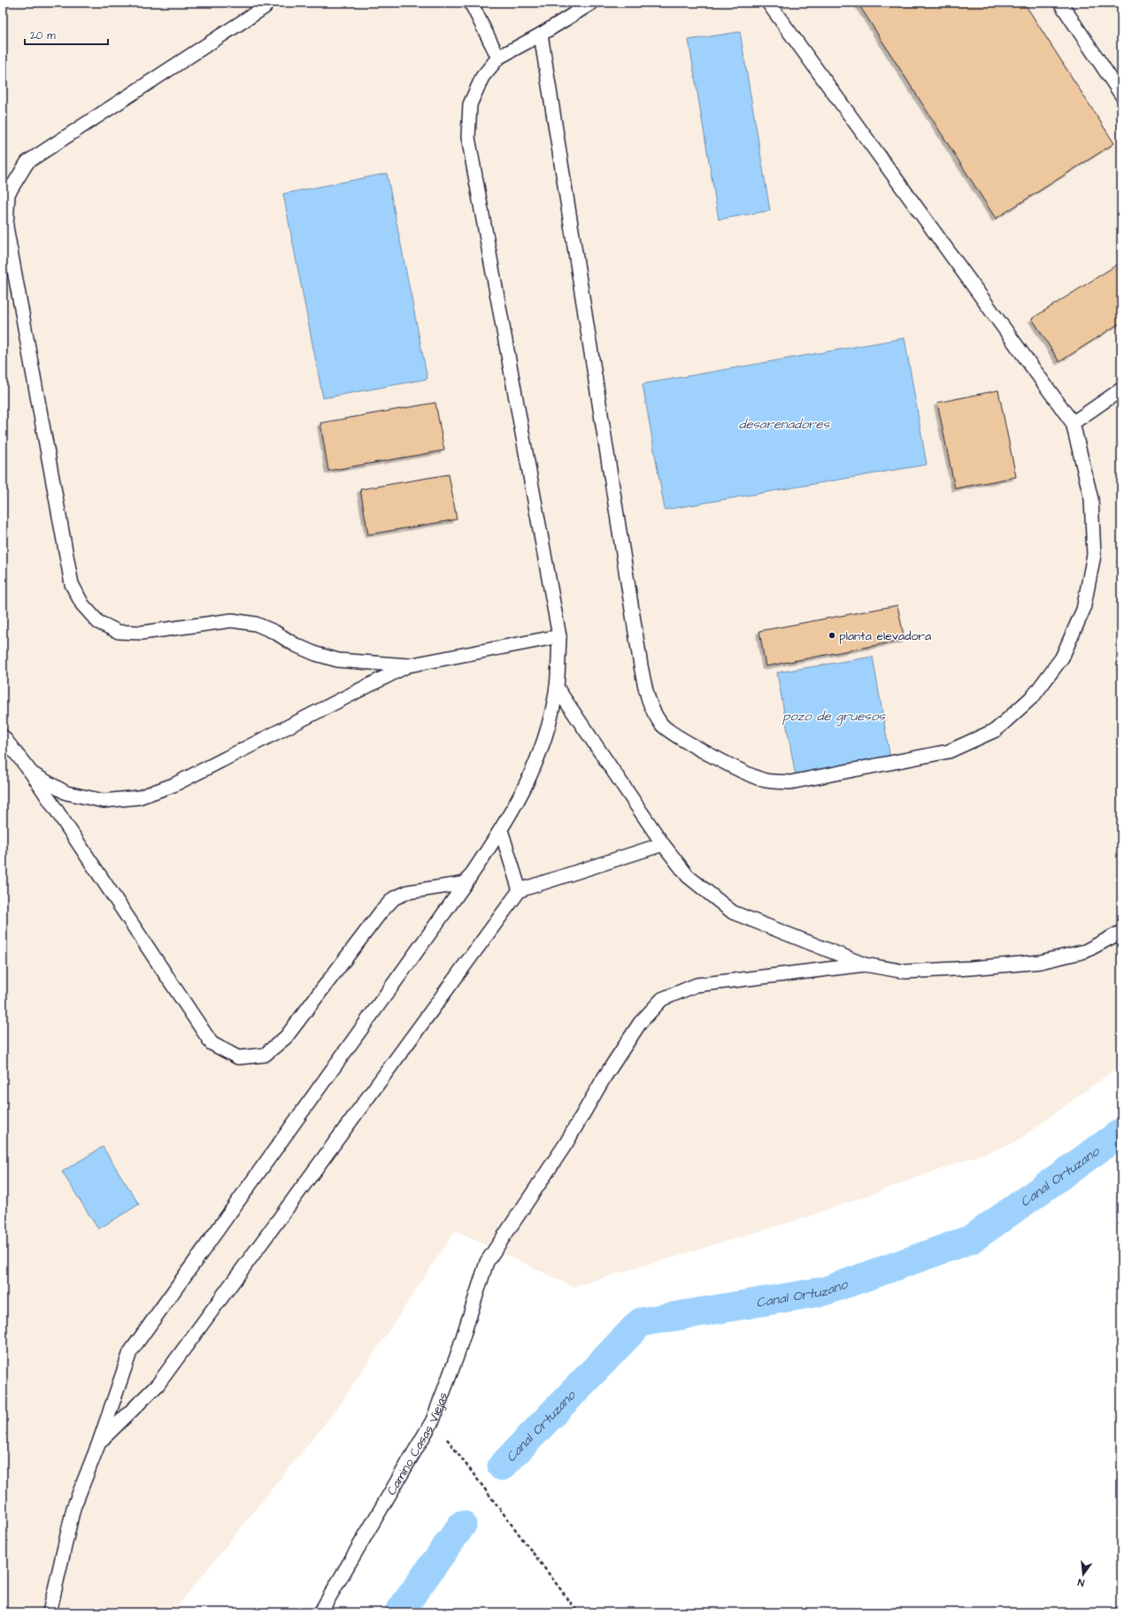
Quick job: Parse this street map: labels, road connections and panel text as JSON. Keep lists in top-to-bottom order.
{
  "streets": {
    "lane": ["Camino Casas Viejas"]
  },
  "water": ["desarenadores", "pozo de gruesos", "Canal Ortuzano"],
  "places": ["planta elevadora"],
  "scale_bar": "20 m",
  "north": "bottom"
}
